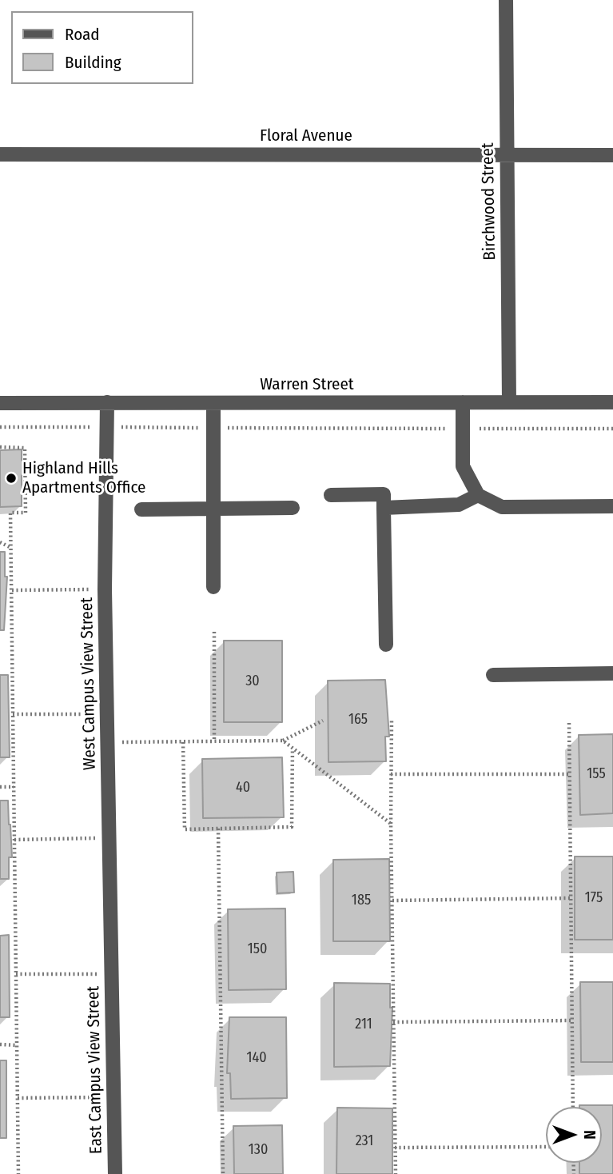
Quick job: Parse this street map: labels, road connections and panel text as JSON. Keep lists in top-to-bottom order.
{
  "streets": {
    "street": [
      "Floral Avenue",
      "Birchwood Street",
      "Warren Street",
      "West Campus View Street",
      "East Campus View Street"
    ]
  },
  "crossings": [
    ["Floral Avenue", "Birchwood Street"],
    ["Birchwood Street", "Warren Street"],
    ["Warren Street", "West Campus View Street"],
    ["West Campus View Street", "East Campus View Street"]
  ],
  "places": ["Highland Hills Apartments Office"],
  "house_numbers": [
    "30",
    "165",
    "155",
    "40",
    "175",
    "185",
    "150",
    "211",
    "140",
    "231",
    "130"
  ],
  "legend": ["Road", "Building"],
  "north": "right"
}
